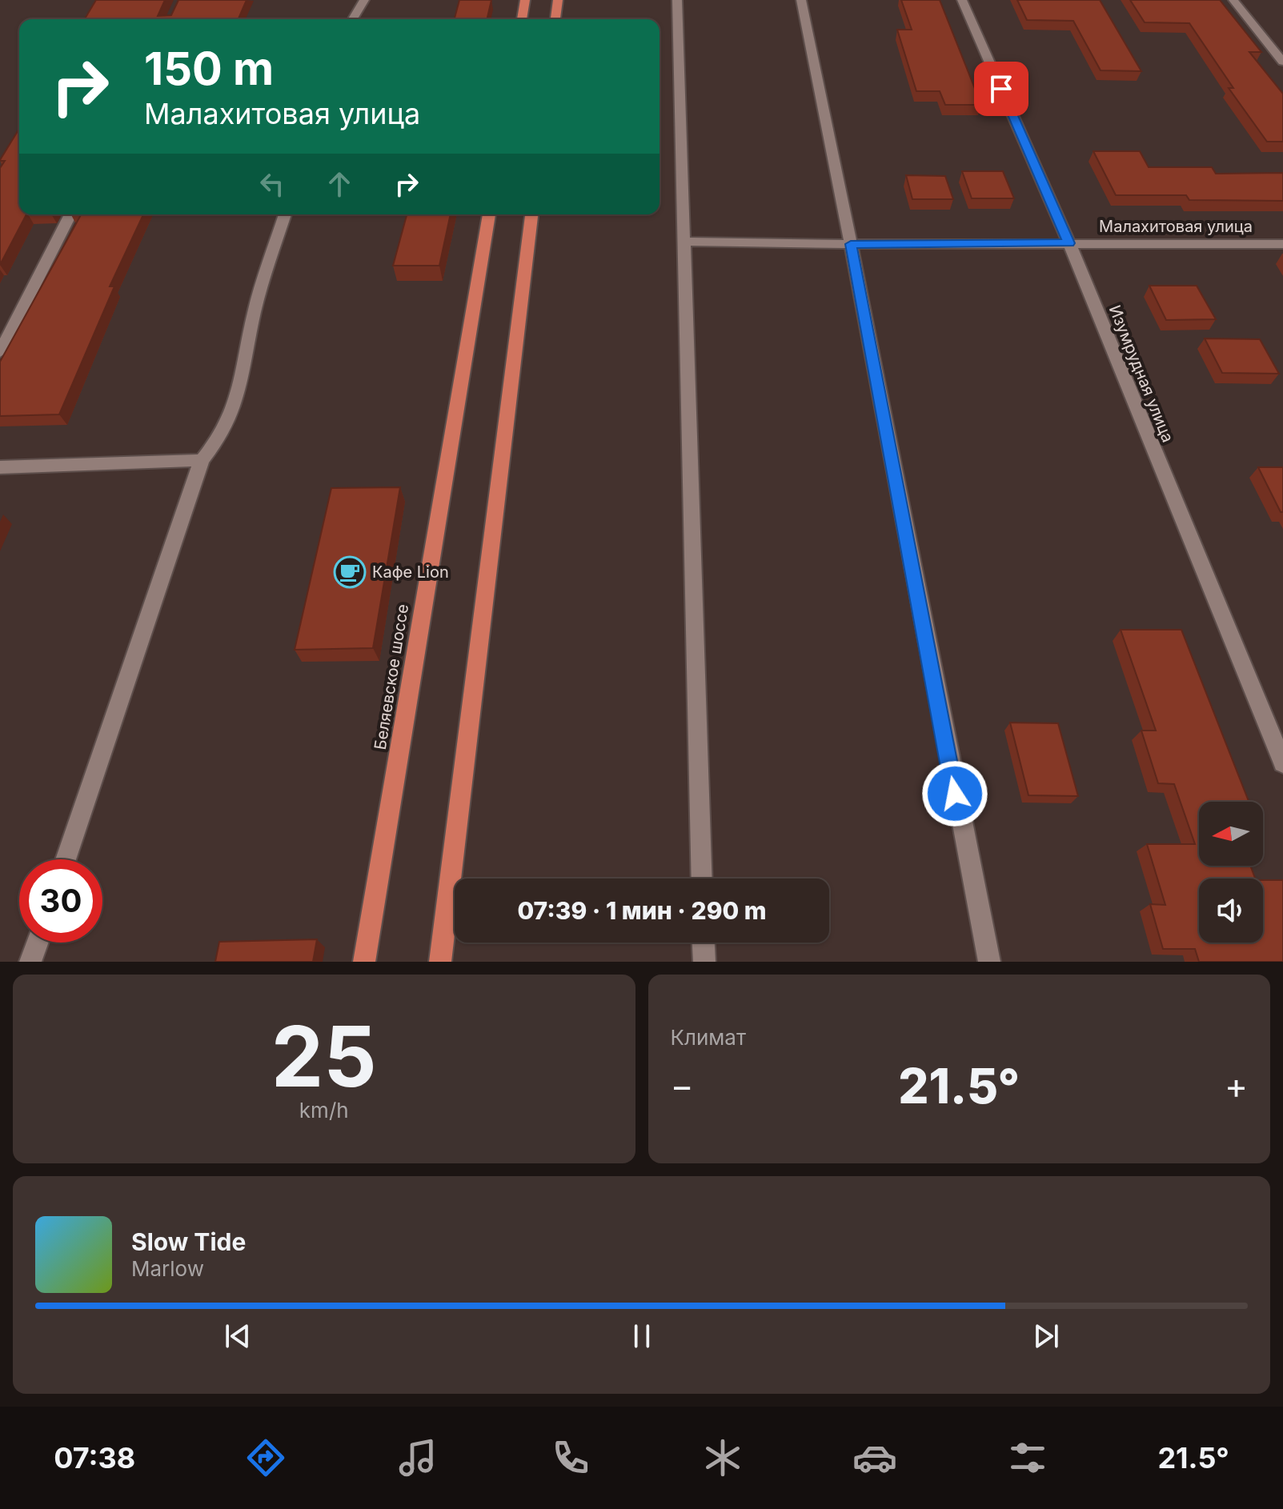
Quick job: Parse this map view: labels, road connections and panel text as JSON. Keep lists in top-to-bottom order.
{
  "streets": {
    "main road": ["Беляевское шоссе"],
    "street": ["Малахитовая улица", "Изумрудная улица"]
  },
  "crossings": [
    ["Малахитовая улица", "Изумрудная улица"]
  ],
  "places": {
    "cafe": ["Кафе Lion"]
  },
  "north": "left",
  "page": {
    "turn": ["150 m", "Малахитовая улица"],
    "limit": "30",
    "trip": "07:39 · 1 мин · 290 m",
    "tile": [
      ["25", "km/h"],
      "Климат"
    ],
    "heat": ["−", "21.5°", "+"],
    "song": ["Slow Tide", "Marlow"],
    "tabs": ["07:38", "21.5°"]
  }
}
